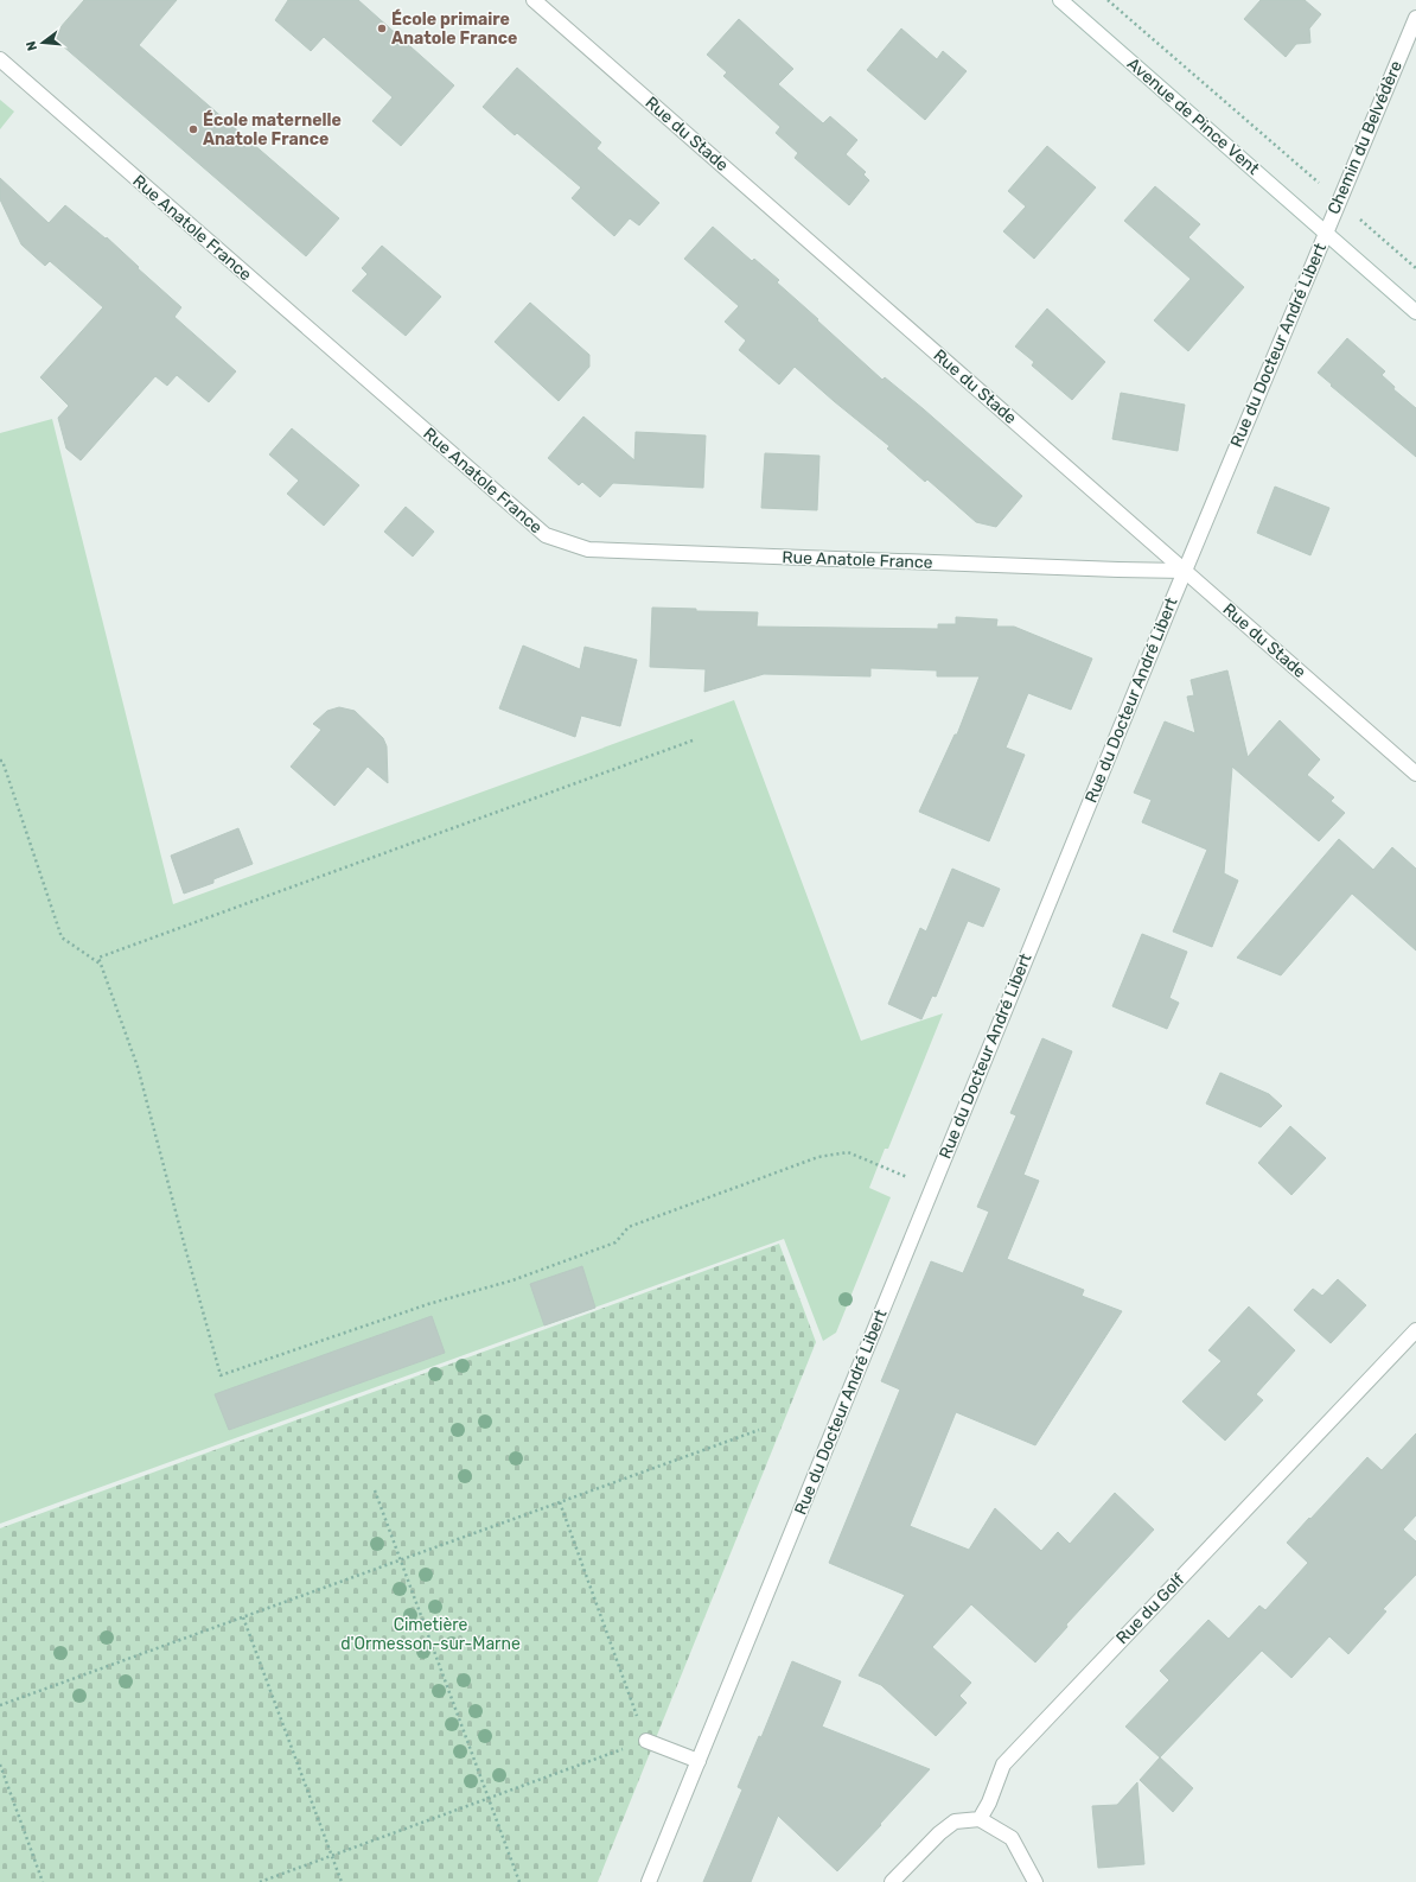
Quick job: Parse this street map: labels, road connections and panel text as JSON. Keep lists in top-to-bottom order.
{
  "streets": {
    "street": [
      "Avenue de Pince Vent",
      "Rue du Stade",
      "Chemin du Belvédère",
      "Rue Anatole France",
      "Rue du Docteur André Libert",
      "Rue du Golf"
    ]
  },
  "crossings": [
    ["Avenue de Pince Vent", "Chemin du Belvédère"],
    ["Avenue de Pince Vent", "Rue du Docteur André Libert"],
    ["Rue du Stade", "Rue Anatole France"],
    ["Rue du Stade", "Rue du Docteur André Libert"],
    ["Chemin du Belvédère", "Rue du Docteur André Libert"],
    ["Rue Anatole France", "Rue du Docteur André Libert"]
  ],
  "parks": ["Cimetière d'Ormesson-sur-Marne"],
  "places": ["École primaire Anatole France", "École maternelle Anatole France"],
  "north": "left"
}
